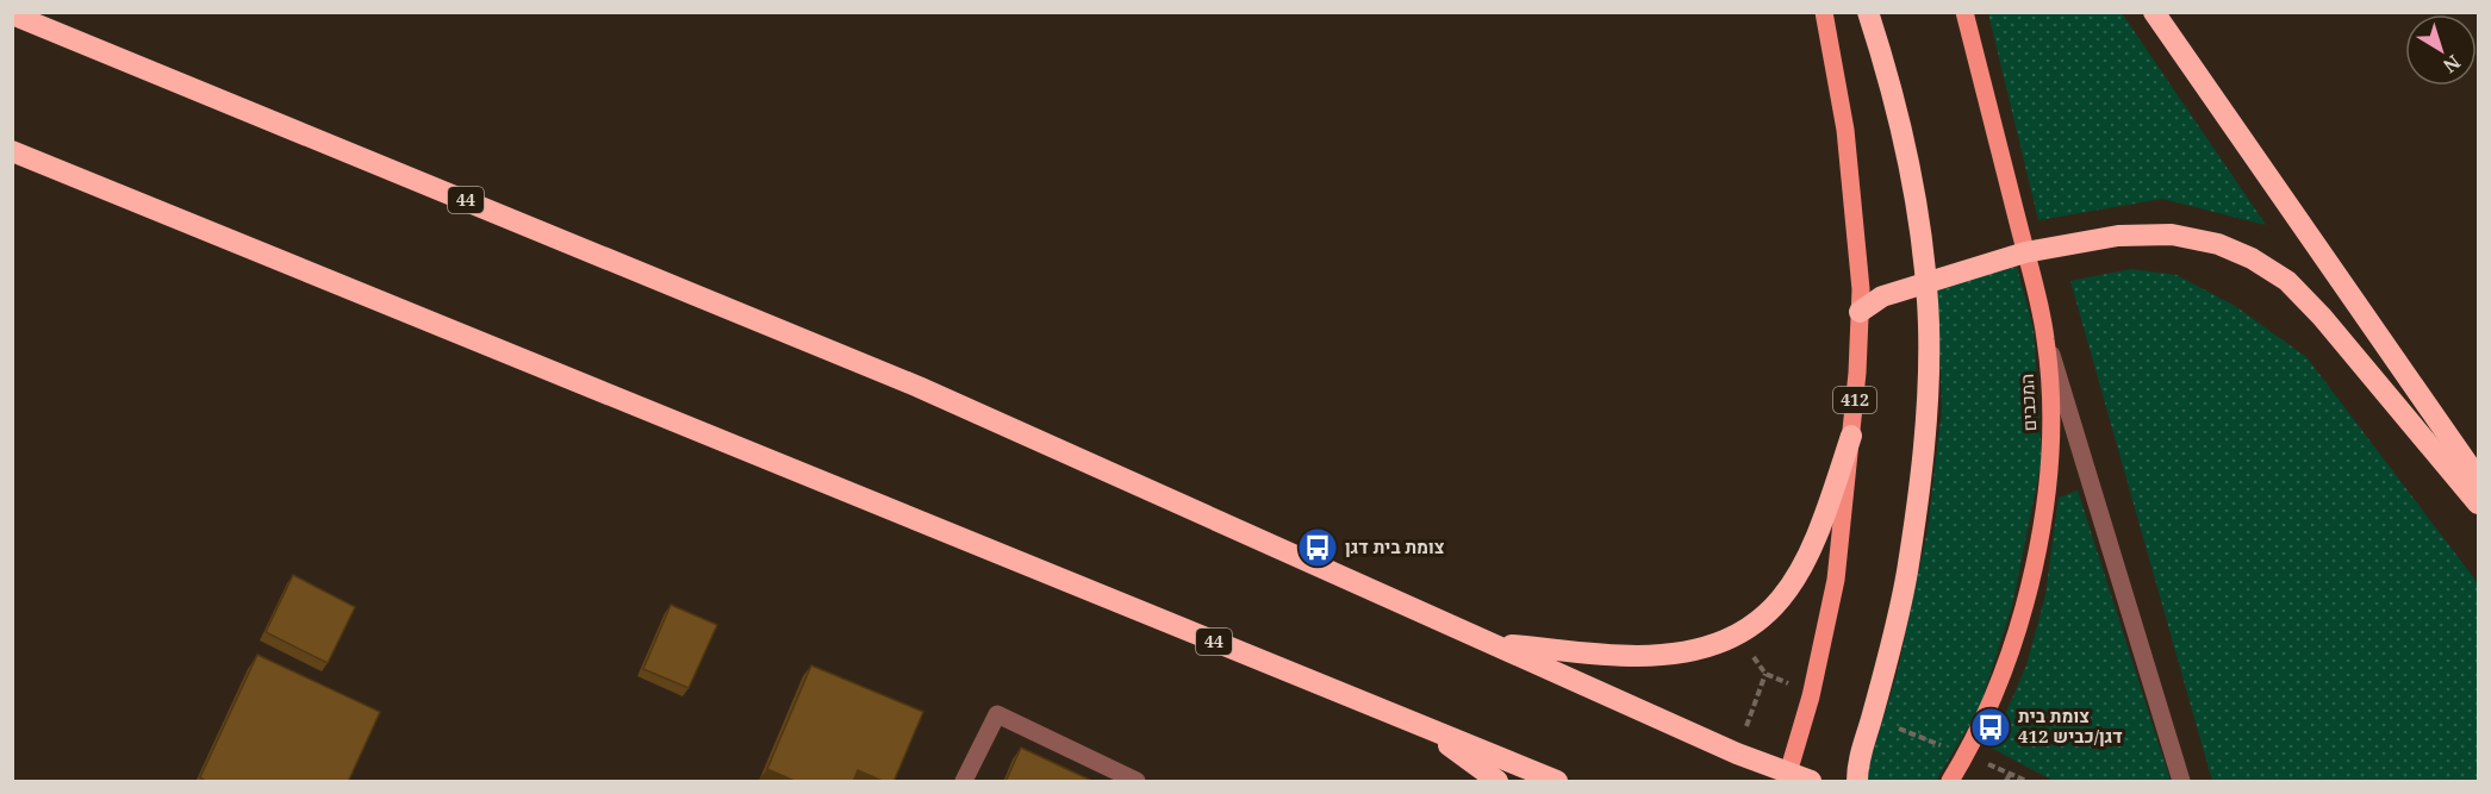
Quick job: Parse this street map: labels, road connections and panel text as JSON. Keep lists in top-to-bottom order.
{
  "streets": {
    "highway": ["44"],
    "main road": ["412", "המכבים"]
  },
  "crossings": [
    ["44", "412"]
  ],
  "places": {
    "bus stop": ["צומת בית דגן", "צומת בית דגן/כביש 412"]
  },
  "north": "bottom right"
}
